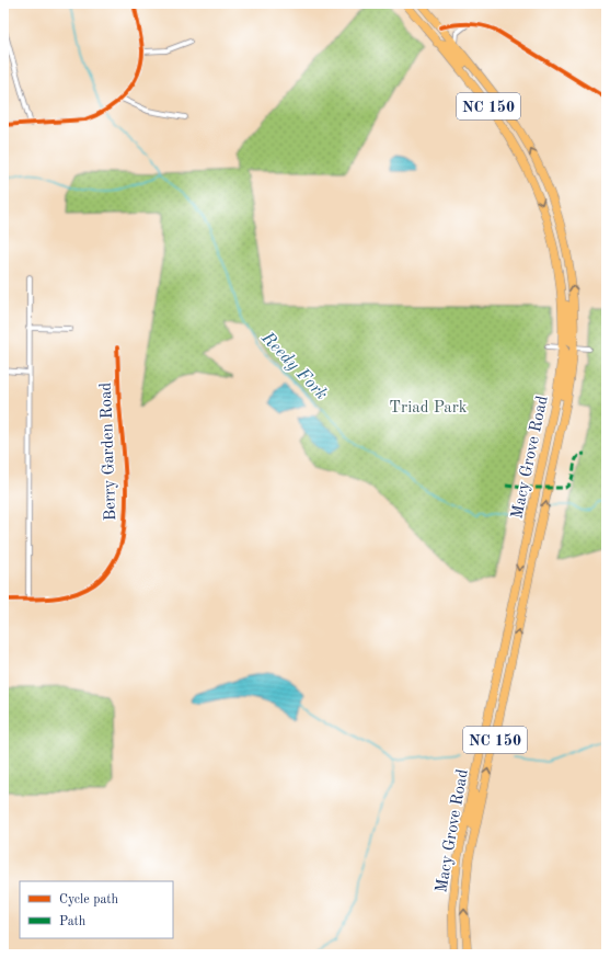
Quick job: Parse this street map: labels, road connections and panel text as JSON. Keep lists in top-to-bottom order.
{
  "streets": {
    "main road": ["NC 150", "Macy Grove Road"],
    "street": ["Berry Garden Road"]
  },
  "water": ["Reedy Fork"],
  "parks": ["Triad Park"],
  "legend": ["Cycle path", "Path"]
}
